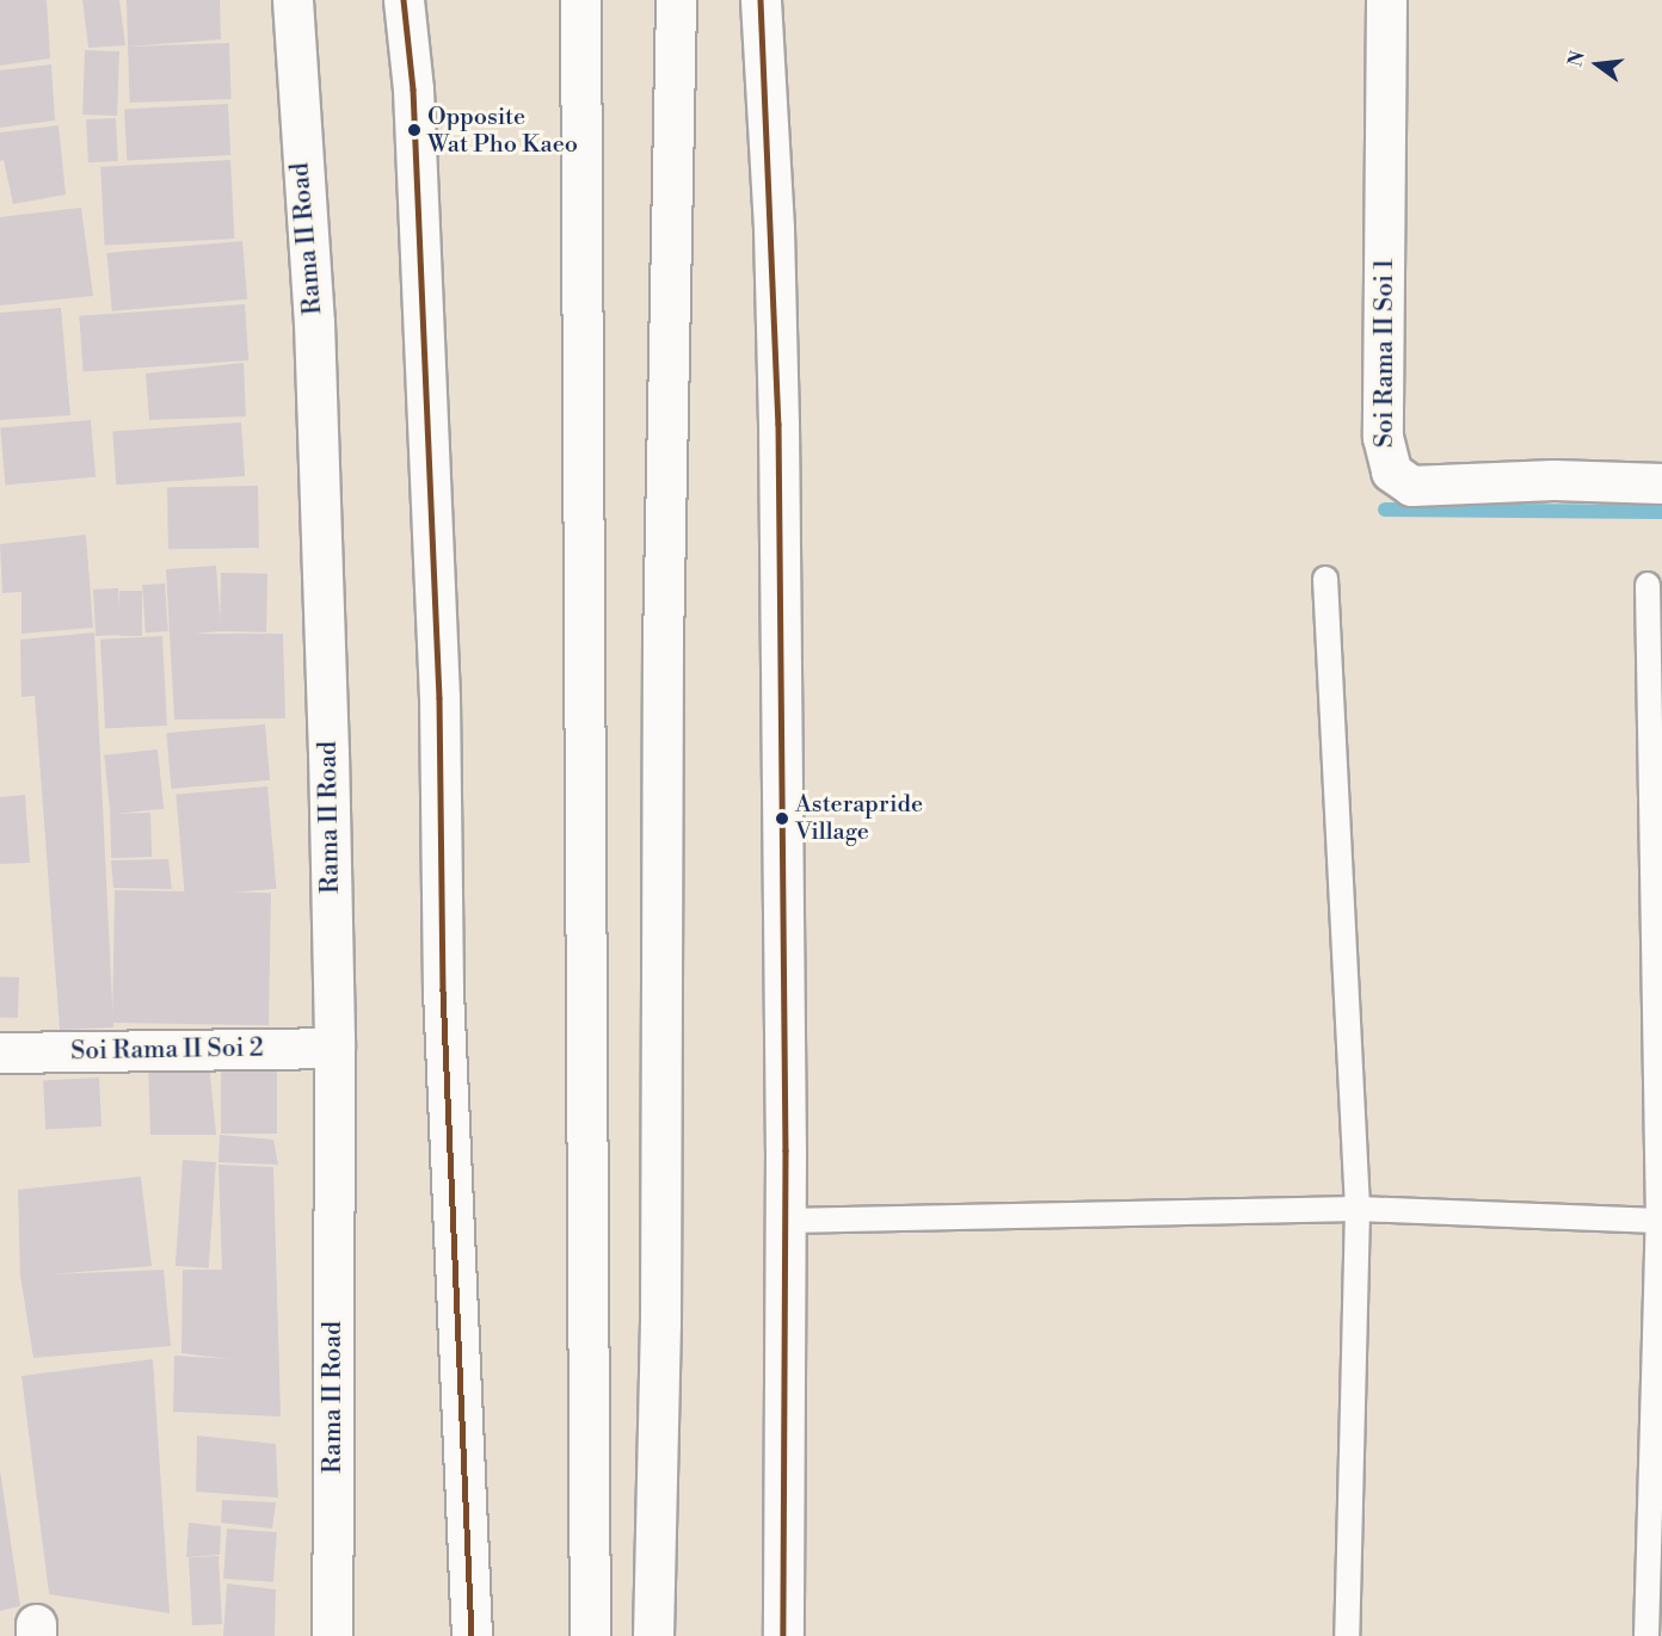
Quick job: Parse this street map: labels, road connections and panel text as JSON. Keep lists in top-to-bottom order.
{
  "streets": {
    "main road": ["Rama II Road", "Soi Rama II Soi 1", "Soi Rama II Soi 2"]
  },
  "crossings": [
    ["Rama II Road", "Soi Rama II Soi 2"]
  ],
  "places": ["Opposite Wat Pho Kaeo", "Asterapride Village"],
  "north": "left"
}
